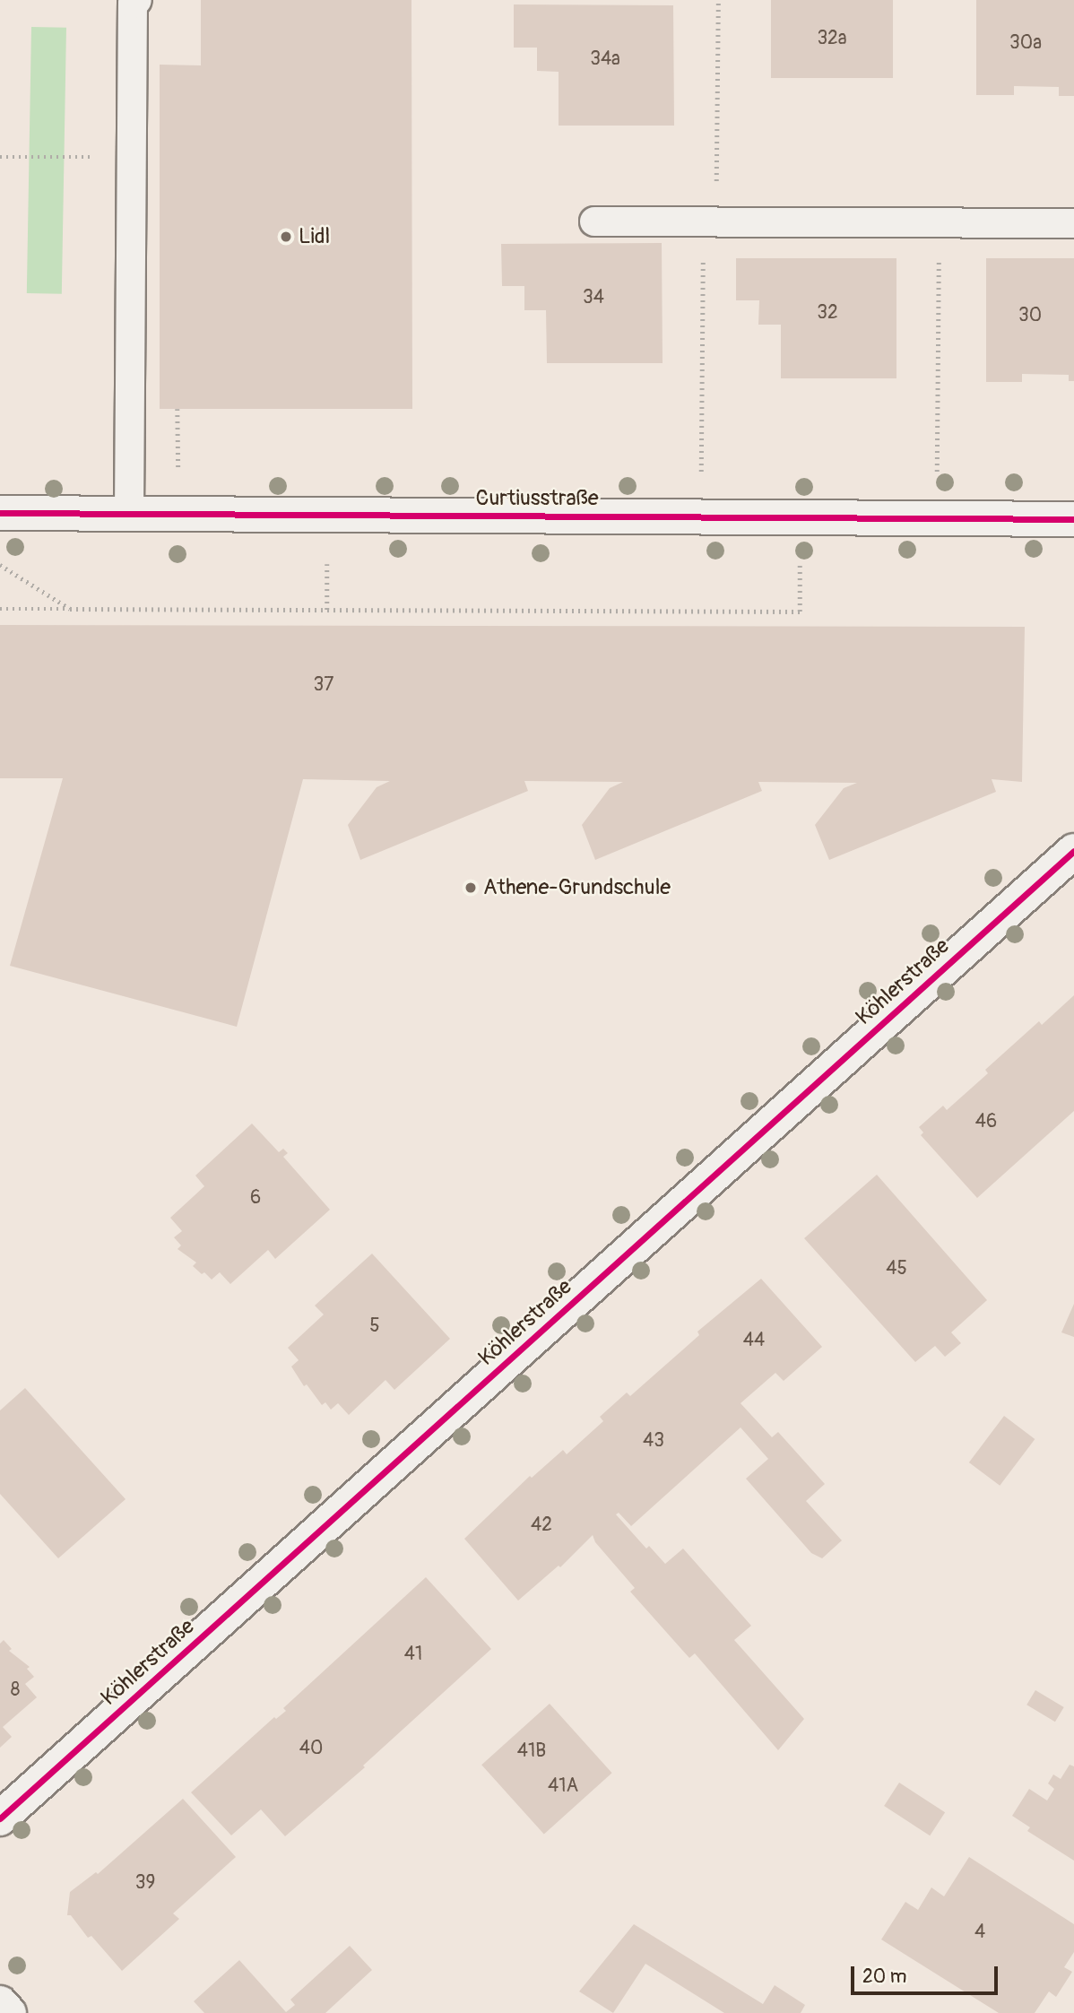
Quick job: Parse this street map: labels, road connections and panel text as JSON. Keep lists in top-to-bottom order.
{
  "streets": {
    "street": ["Curtiusstraße", "Köhlerstraße"]
  },
  "places": ["Lidl", "Athene-Grundschule"],
  "house_numbers": [
    "32a",
    "30a",
    "34a",
    "34",
    "32",
    "30",
    "37",
    "46",
    "6",
    "45",
    "5",
    "44",
    "43",
    "42",
    "41",
    "8",
    "40",
    "41B",
    "41A",
    "39",
    "4"
  ],
  "scale_bar": "20 m"
}
